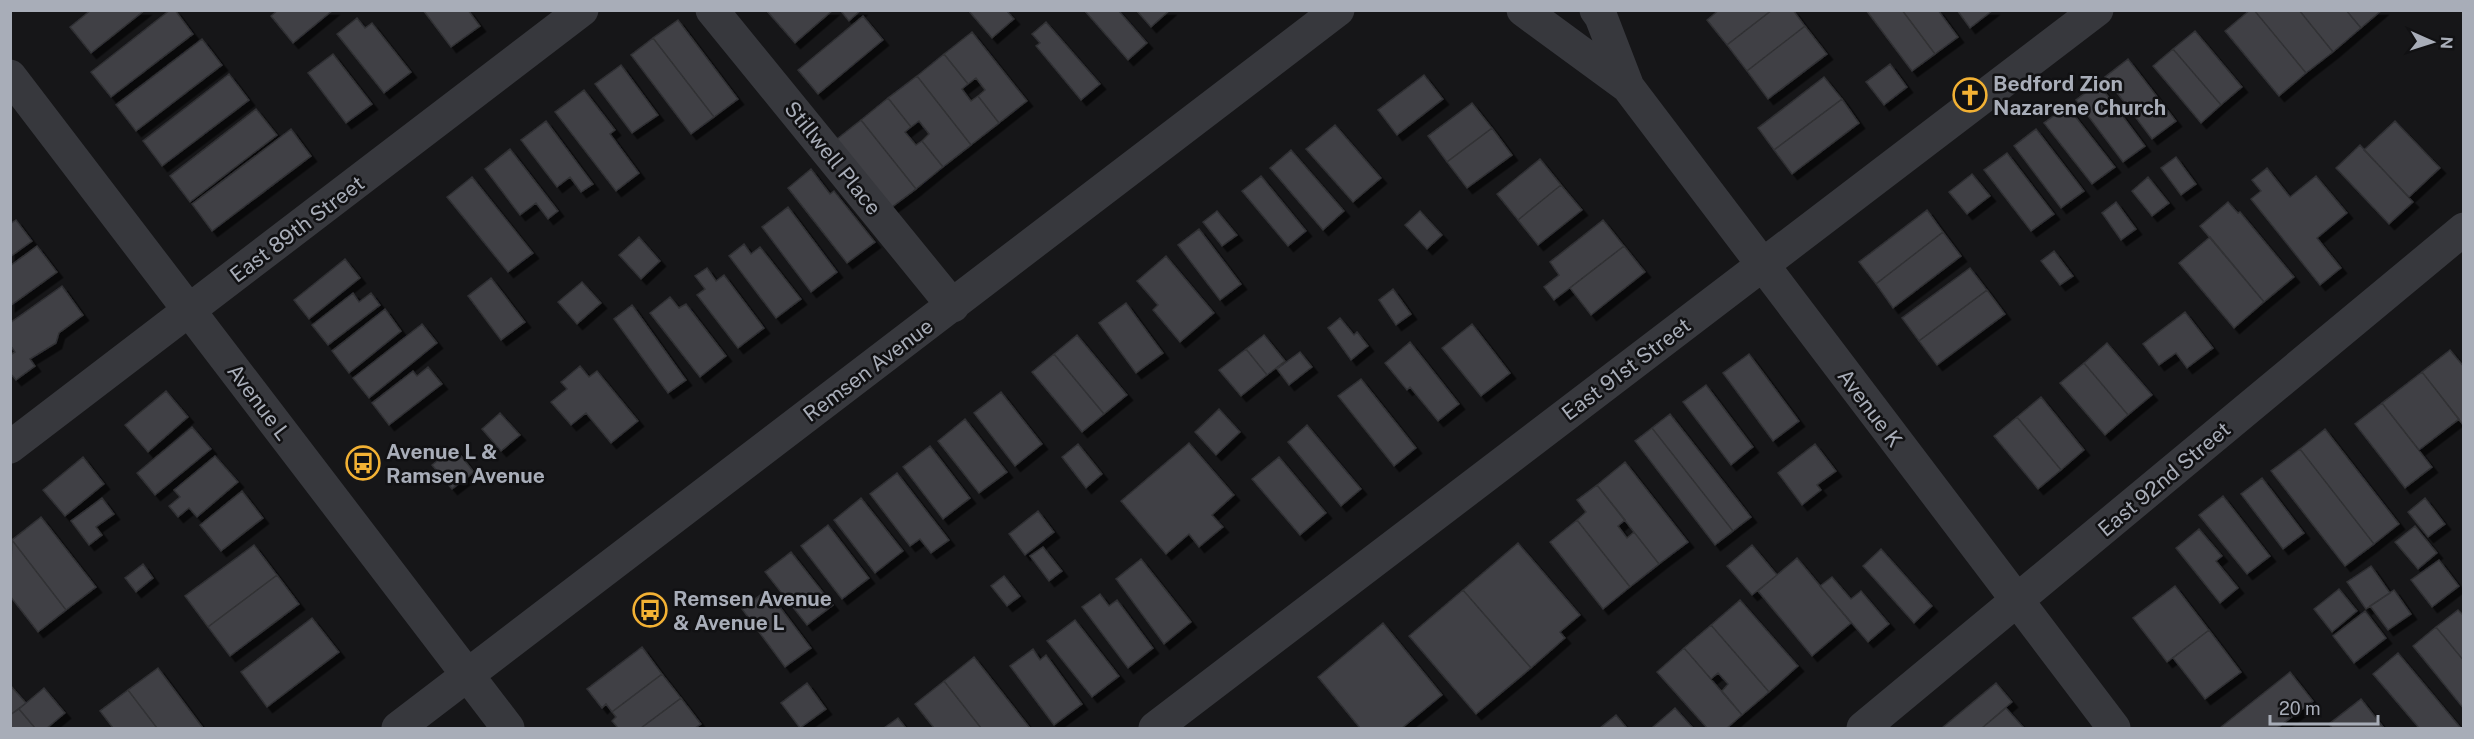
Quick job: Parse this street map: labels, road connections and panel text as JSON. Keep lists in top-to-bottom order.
{
  "streets": {
    "street": [
      "Stillwell Place",
      "East 89th Street",
      "East 91st Street",
      "Remsen Avenue",
      "Avenue L",
      "Avenue K",
      "East 92nd Street"
    ]
  },
  "crossings": [
    ["Stillwell Place", "Remsen Avenue"],
    ["East 89th Street", "Avenue L"],
    ["East 91st Street", "Avenue K"],
    ["Remsen Avenue", "Avenue L"],
    ["Avenue K", "East 92nd Street"]
  ],
  "places": {
    "church": ["Bedford Zion Nazarene Church"],
    "bus stop": ["Avenue L & Ramsen Avenue", "Remsen Avenue & Avenue L"]
  },
  "scale_bar": "20 m",
  "north": "right"
}
